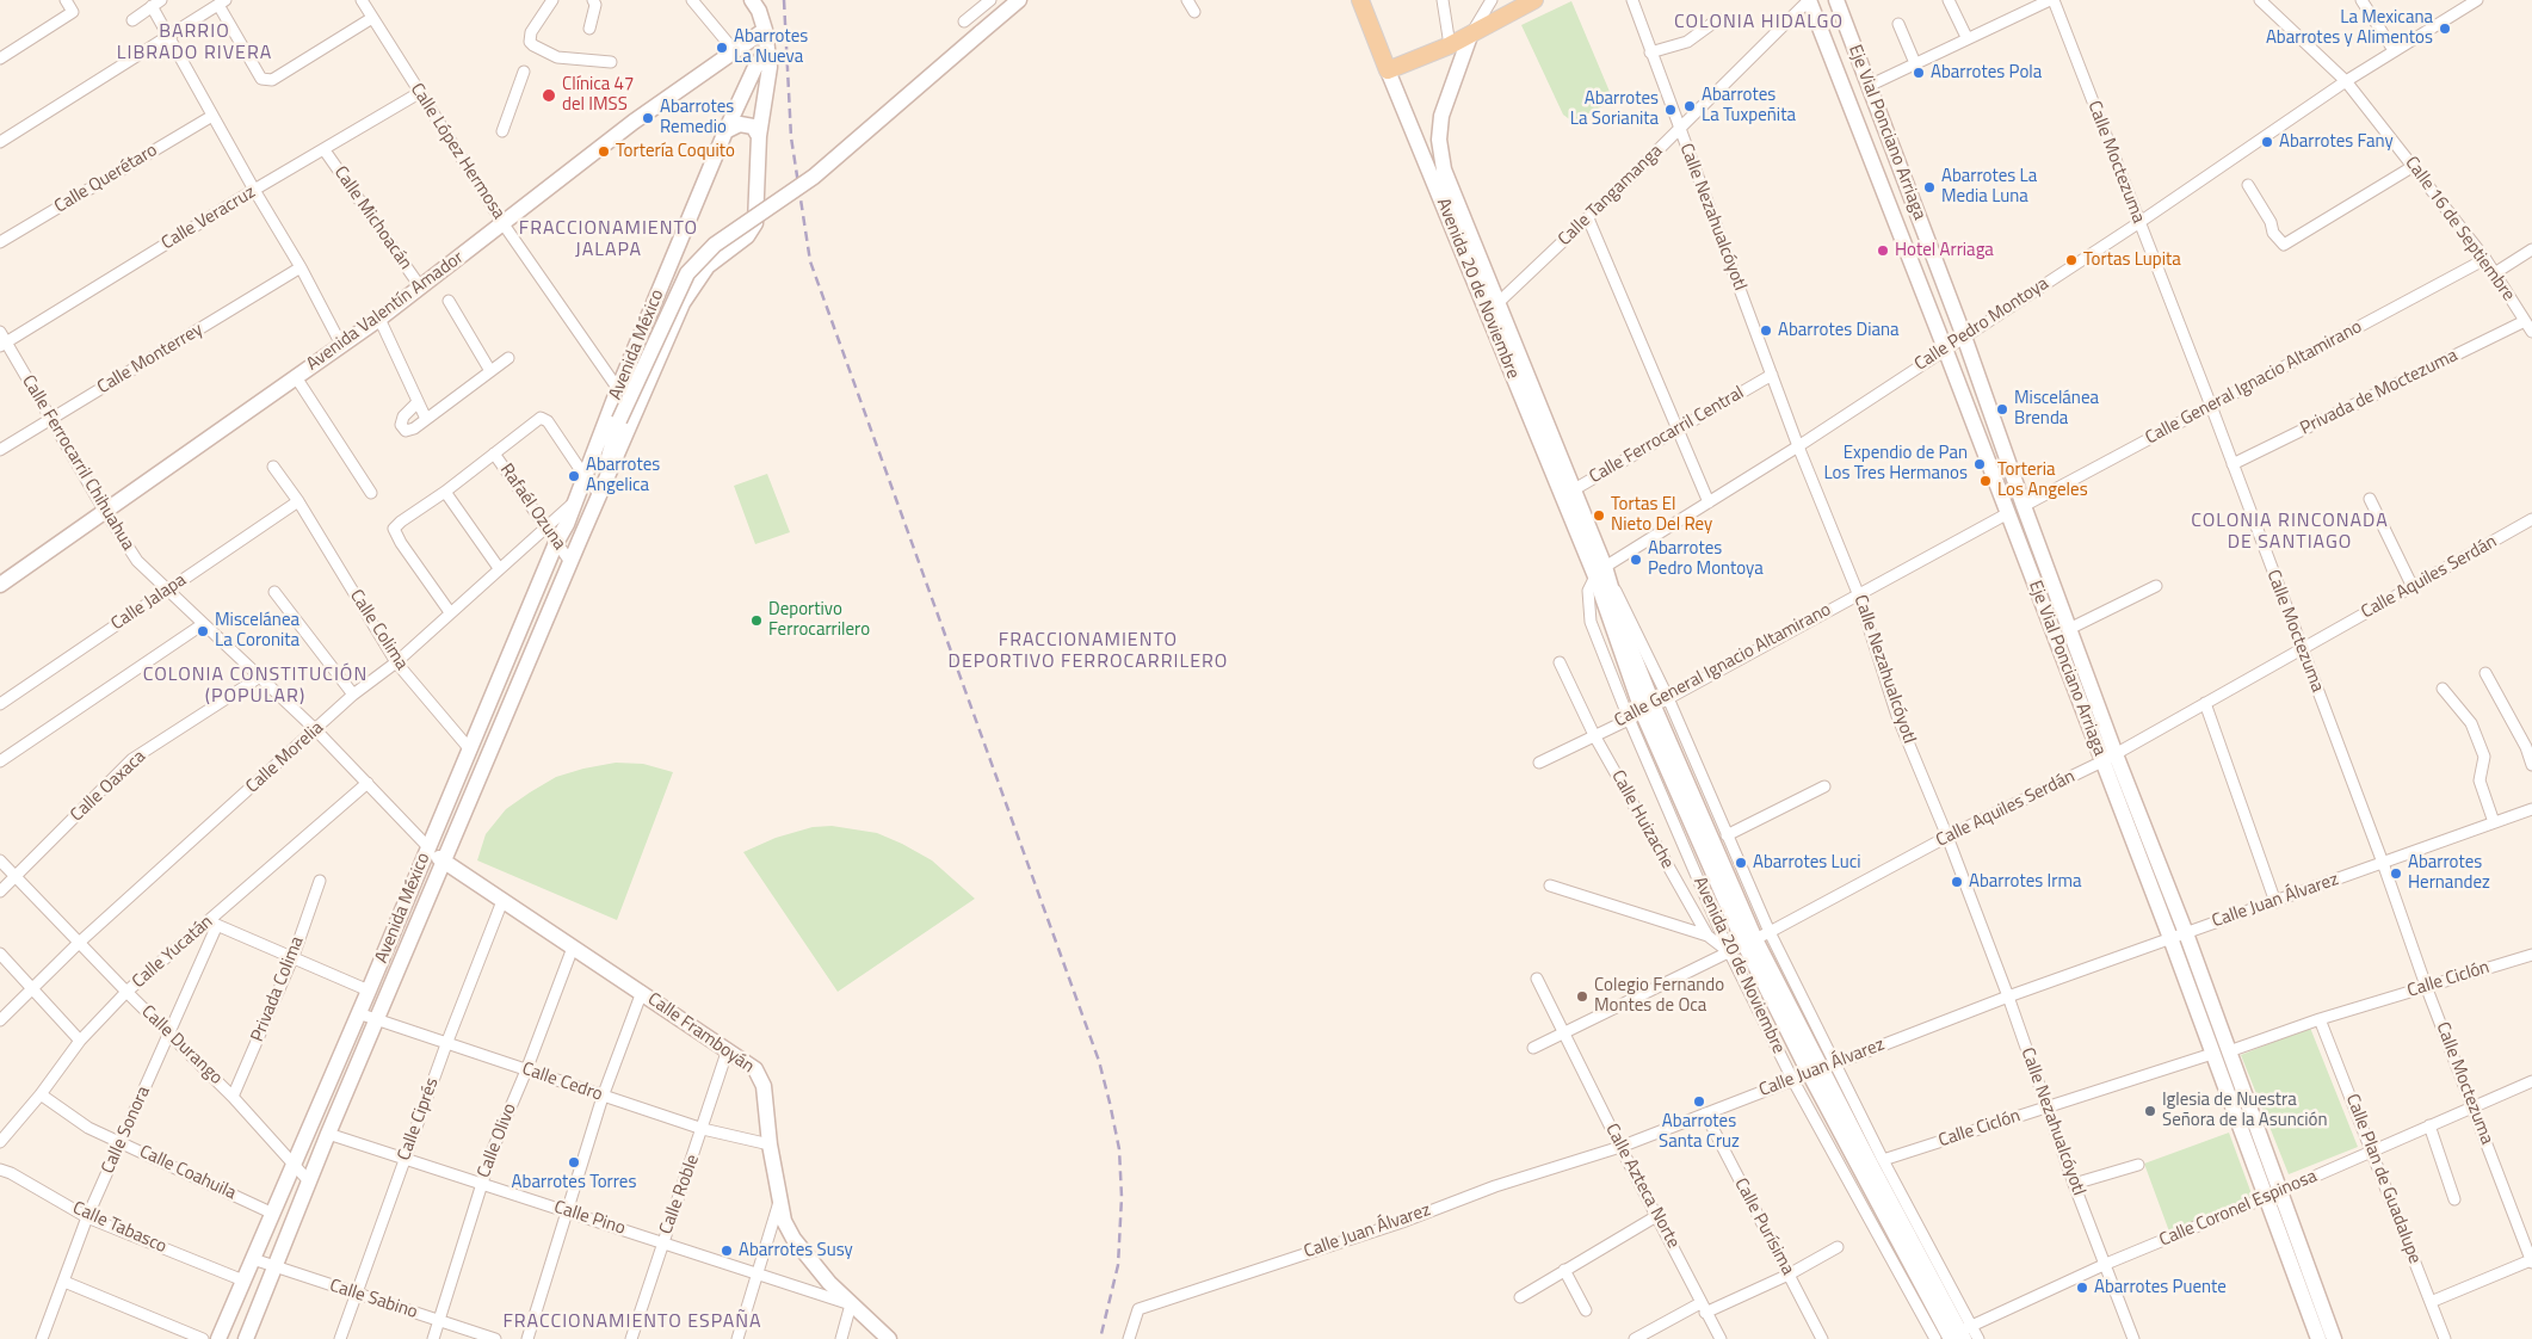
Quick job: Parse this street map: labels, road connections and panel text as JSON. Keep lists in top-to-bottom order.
{
  "streets": {
    "main road": ["Avenida 20 de Noviembre"],
    "street": [
      "Eje Vial Ponciano Arriaga",
      "Calle López Hermosa",
      "Calle Moctezuma",
      "Calle Querétaro",
      "Calle Tangamanga",
      "Calle Nezahualcóyotl",
      "Calle Veracruz",
      "Calle Michoacán",
      "Calle 16 de Septiembre",
      "Avenida Valentín Amador",
      "Calle Pedro Montoya",
      "Avenida México",
      "Calle Monterrey",
      "Calle General Ignacio Altamirano",
      "Privada de Moctezuma",
      "Calle Ferrocarril Central",
      "Calle Ferrocarril Chihuahua",
      "Rafaél Ozuna",
      "Calle Aquiles Serdán",
      "Calle Jalapa",
      "Calle Colima",
      "Calle Morelia",
      "Calle Oaxaca",
      "Calle Huizache",
      "Calle Juan Álvarez",
      "Calle Yucatán",
      "Calle Ciclón",
      "Privada Colima",
      "Calle Framboyán",
      "Calle Durango",
      "Calle Cedro",
      "Calle Ciprés",
      "Calle Sonora",
      "Calle Olivo",
      "Calle Coahuila",
      "Calle Plan de Guadalupe",
      "Calle Azteca Norte",
      "Calle Roble",
      "Calle Coronel Espinosa",
      "Calle Pino",
      "Calle Purísima",
      "Calle Tabasco",
      "Calle Sabino"
    ]
  },
  "crossings": [
    ["Eje Vial Ponciano Arriaga", "Calle Tangamanga"],
    ["Eje Vial Ponciano Arriaga", "Calle Pedro Montoya"],
    ["Eje Vial Ponciano Arriaga", "Calle General Ignacio Altamirano"],
    ["Eje Vial Ponciano Arriaga", "Calle Aquiles Serdán"],
    ["Eje Vial Ponciano Arriaga", "Calle Juan Álvarez"],
    ["Eje Vial Ponciano Arriaga", "Calle Ciclón"],
    ["Eje Vial Ponciano Arriaga", "Calle Coronel Espinosa"],
    ["Calle López Hermosa", "Calle Veracruz"],
    ["Calle López Hermosa", "Avenida Valentín Amador"],
    ["Calle López Hermosa", "Avenida México"],
    ["Calle Moctezuma", "Calle Pedro Montoya"],
    ["Calle Moctezuma", "Calle General Ignacio Altamirano"],
    ["Calle Moctezuma", "Privada de Moctezuma"],
    ["Calle Moctezuma", "Calle Aquiles Serdán"],
    ["Calle Moctezuma", "Calle Juan Álvarez"],
    ["Calle Moctezuma", "Calle Ciclón"],
    ["Calle Moctezuma", "Calle Coronel Espinosa"],
    ["Calle Tangamanga", "Calle Nezahualcóyotl"],
    ["Calle Tangamanga", "Avenida 20 de Noviembre"],
    ["Calle Nezahualcóyotl", "Calle Pedro Montoya"],
    ["Calle Nezahualcóyotl", "Calle General Ignacio Altamirano"],
    ["Calle Nezahualcóyotl", "Calle Ferrocarril Central"],
    ["Calle Nezahualcóyotl", "Calle Aquiles Serdán"],
    ["Calle Nezahualcóyotl", "Calle Juan Álvarez"],
    ["Calle Nezahualcóyotl", "Calle Ciclón"],
    ["Calle Nezahualcóyotl", "Calle Coronel Espinosa"],
    ["Calle Veracruz", "Calle Michoacán"],
    ["Calle Veracruz", "Calle Ferrocarril Chihuahua"],
    ["Calle Michoacán", "Avenida Valentín Amador"],
    ["Calle 16 de Septiembre", "Calle Pedro Montoya"],
    ["Calle 16 de Septiembre", "Calle General Ignacio Altamirano"],
    ["Calle 16 de Septiembre", "Privada de Moctezuma"],
    ["Avenida 20 de Noviembre", "Calle Pedro Montoya"],
    ["Avenida 20 de Noviembre", "Calle General Ignacio Altamirano"],
    ["Avenida 20 de Noviembre", "Calle Ferrocarril Central"],
    ["Avenida 20 de Noviembre", "Calle Aquiles Serdán"],
    ["Avenida 20 de Noviembre", "Calle Juan Álvarez"],
    ["Avenida 20 de Noviembre", "Calle Ciclón"],
    ["Avenida 20 de Noviembre", "Calle Coronel Espinosa"],
    ["Avenida Valentín Amador", "Avenida México"],
    ["Avenida Valentín Amador", "Calle Ferrocarril Chihuahua"],
    ["Avenida México", "Calle Ferrocarril Chihuahua"],
    ["Avenida México", "Rafaél Ozuna"],
    ["Avenida México", "Calle Colima"],
    ["Avenida México", "Calle Morelia"],
    ["Avenida México", "Calle Framboyán"],
    ["Avenida México", "Calle Durango"],
    ["Avenida México", "Calle Cedro"],
    ["Avenida México", "Calle Coahuila"],
    ["Avenida México", "Calle Pino"],
    ["Avenida México", "Calle Tabasco"],
    ["Avenida México", "Calle Sabino"],
    ["Calle Monterrey", "Calle Ferrocarril Chihuahua"],
    ["Calle General Ignacio Altamirano", "Calle Huizache"],
    ["Calle Ferrocarril Chihuahua", "Calle Jalapa"],
    ["Calle Ferrocarril Chihuahua", "Calle Morelia"],
    ["Calle Ferrocarril Chihuahua", "Calle Oaxaca"],
    ["Calle Ferrocarril Chihuahua", "Calle Yucatán"],
    ["Calle Ferrocarril Chihuahua", "Calle Framboyán"],
    ["Rafaél Ozuna", "Calle Morelia"],
    ["Calle Aquiles Serdán", "Calle Azteca Norte"],
    ["Calle Jalapa", "Calle Colima"],
    ["Calle Colima", "Calle Morelia"],
    ["Calle Morelia", "Calle Durango"],
    ["Calle Oaxaca", "Calle Durango"],
    ["Calle Juan Álvarez", "Calle Azteca Norte"],
    ["Calle Juan Álvarez", "Calle Purísima"],
    ["Calle Yucatán", "Calle Durango"],
    ["Calle Yucatán", "Calle Sonora"],
    ["Calle Yucatán", "Calle Coahuila"],
    ["Calle Ciclón", "Calle Plan de Guadalupe"],
    ["Privada Colima", "Calle Durango"],
    ["Calle Framboyán", "Calle Cedro"],
    ["Calle Framboyán", "Calle Ciprés"],
    ["Calle Framboyán", "Calle Olivo"],
    ["Calle Framboyán", "Calle Roble"],
    ["Calle Framboyán", "Calle Pino"],
    ["Calle Durango", "Calle Sonora"],
    ["Calle Cedro", "Calle Ciprés"],
    ["Calle Cedro", "Calle Olivo"],
    ["Calle Cedro", "Calle Roble"],
    ["Calle Ciprés", "Calle Pino"],
    ["Calle Ciprés", "Calle Sabino"],
    ["Calle Sonora", "Calle Coahuila"],
    ["Calle Sonora", "Calle Tabasco"],
    ["Calle Olivo", "Calle Pino"],
    ["Calle Olivo", "Calle Sabino"],
    ["Calle Plan de Guadalupe", "Calle Coronel Espinosa"],
    ["Calle Roble", "Calle Pino"]
  ],
  "districts": [
    "COLONIA HIDALGO",
    "BARRIO LIBRADO RIVERA",
    "FRACCIONAMIENTO JALAPA",
    "COLONIA RINCONADA DE SANTIAGO",
    "FRACCIONAMIENTO DEPORTIVO FERROCARRILERO",
    "COLONIA CONSTITUCIÓN (POPULAR)",
    "FRACCIONAMIENTO ESPAÑA"
  ],
  "places": [
    "La Mexicana Abarrotes y Alimentos",
    "Abarrotes La Nueva",
    "Abarrotes Pola",
    "Clínica 47 del IMSS",
    "Abarrotes La Tuxpeñita",
    "Abarrotes La Sorianita",
    "Abarrotes Remedio",
    "Abarrotes Fany",
    "Tortería Coquito",
    "Abarrotes La Media Luna",
    "Hotel Arriaga",
    "Tortas Lupita",
    "Abarrotes Diana",
    "Miscelánea Brenda",
    "Expendio de Pan Los Tres Hermanos",
    "Abarrotes Angelica",
    "Torteria Los Angeles",
    "Tortas El Nieto Del Rey",
    "Abarrotes Pedro Montoya",
    "Deportivo Ferrocarrilero",
    "Miscelánea La Coronita",
    "Abarrotes Luci",
    "Abarrotes Hernandez",
    "Abarrotes Irma",
    "Colegio Fernando Montes de Oca",
    "Abarrotes Santa Cruz",
    "Iglesia de Nuestra Señora de la Asunción",
    "Abarrotes Torres",
    "Abarrotes Susy",
    "Abarrotes Puente"
  ]
}
